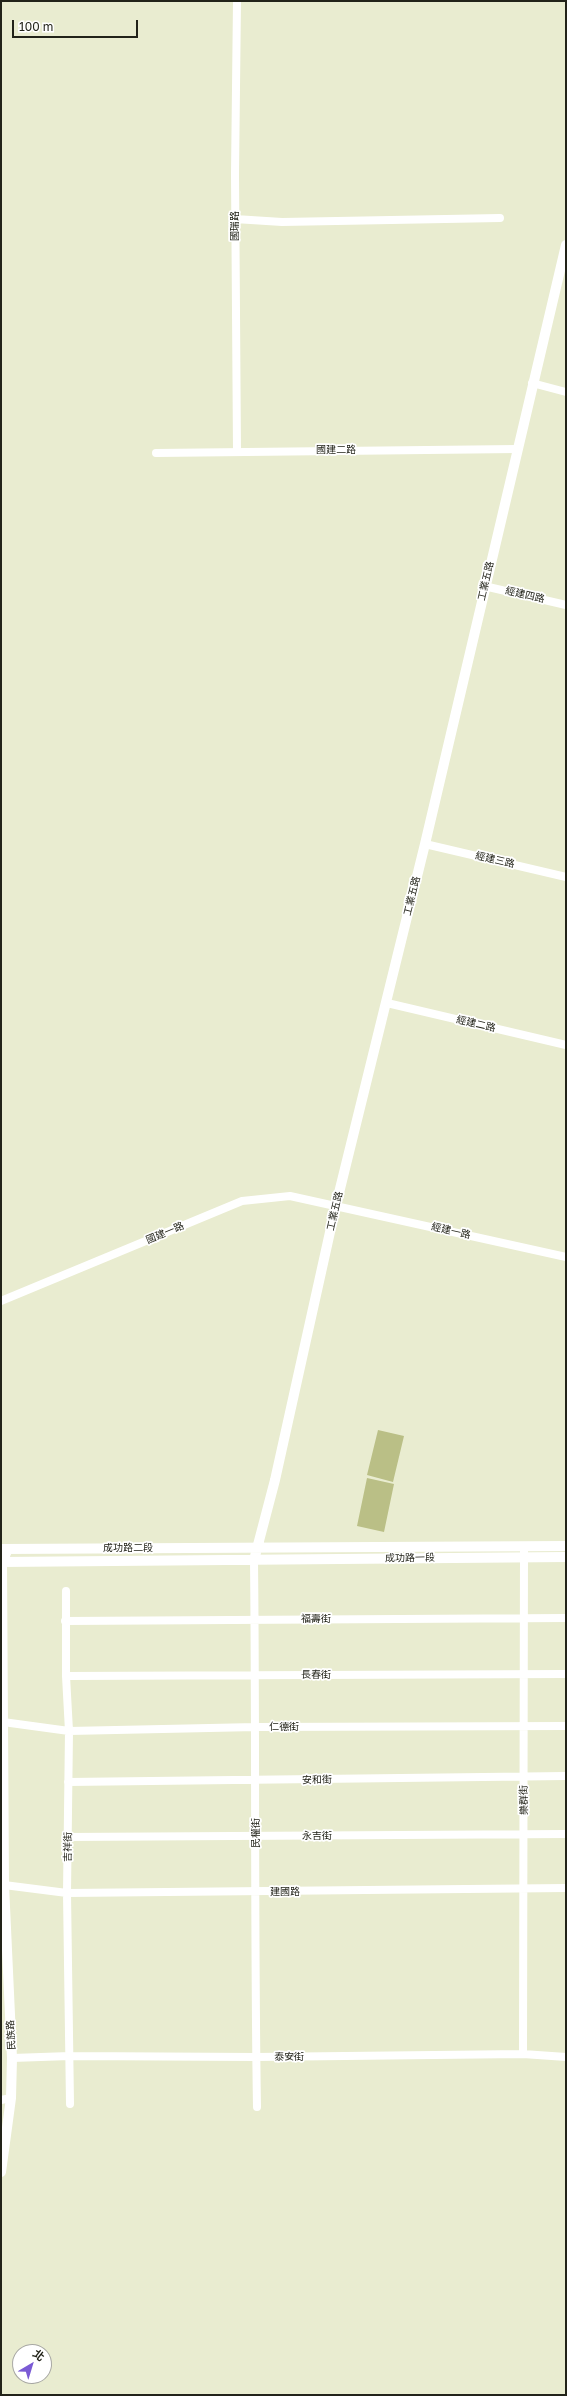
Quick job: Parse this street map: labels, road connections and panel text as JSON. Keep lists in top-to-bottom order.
{
  "streets": {
    "street": [
      "國瑞路",
      "國建二路",
      "工業五路",
      "經建四路",
      "經建三路",
      "經建二路",
      "經建一路",
      "國建一路",
      "成功路二段",
      "成功路一段",
      "福壽街",
      "長春街",
      "仁德街",
      "安和街",
      "樂群街",
      "民權街",
      "永吉街",
      "吉祥街",
      "建國路",
      "民族路",
      "泰安街"
    ]
  },
  "crossings": [
    ["國瑞路", "國建二路"],
    ["國建二路", "工業五路"],
    ["工業五路", "經建四路"],
    ["工業五路", "經建三路"],
    ["工業五路", "經建二路"],
    ["工業五路", "經建一路"],
    ["工業五路", "國建一路"],
    ["工業五路", "成功路二段"],
    ["工業五路", "成功路一段"],
    ["工業五路", "民權街"],
    ["經建一路", "國建一路"],
    ["成功路二段", "成功路一段"],
    ["成功路二段", "民權街"],
    ["成功路二段", "民族路"],
    ["成功路一段", "樂群街"],
    ["成功路一段", "民權街"],
    ["福壽街", "樂群街"],
    ["福壽街", "民權街"],
    ["福壽街", "吉祥街"],
    ["長春街", "樂群街"],
    ["長春街", "民權街"],
    ["長春街", "吉祥街"],
    ["仁德街", "樂群街"],
    ["仁德街", "民權街"],
    ["仁德街", "吉祥街"],
    ["仁德街", "民族路"],
    ["安和街", "樂群街"],
    ["安和街", "民權街"],
    ["安和街", "吉祥街"],
    ["樂群街", "永吉街"],
    ["樂群街", "建國路"],
    ["樂群街", "泰安街"],
    ["民權街", "永吉街"],
    ["民權街", "建國路"],
    ["民權街", "泰安街"],
    ["永吉街", "吉祥街"],
    ["吉祥街", "建國路"],
    ["吉祥街", "泰安街"],
    ["建國路", "民族路"],
    ["民族路", "泰安街"]
  ],
  "scale_bar": "100 m",
  "north": "top right"
}
